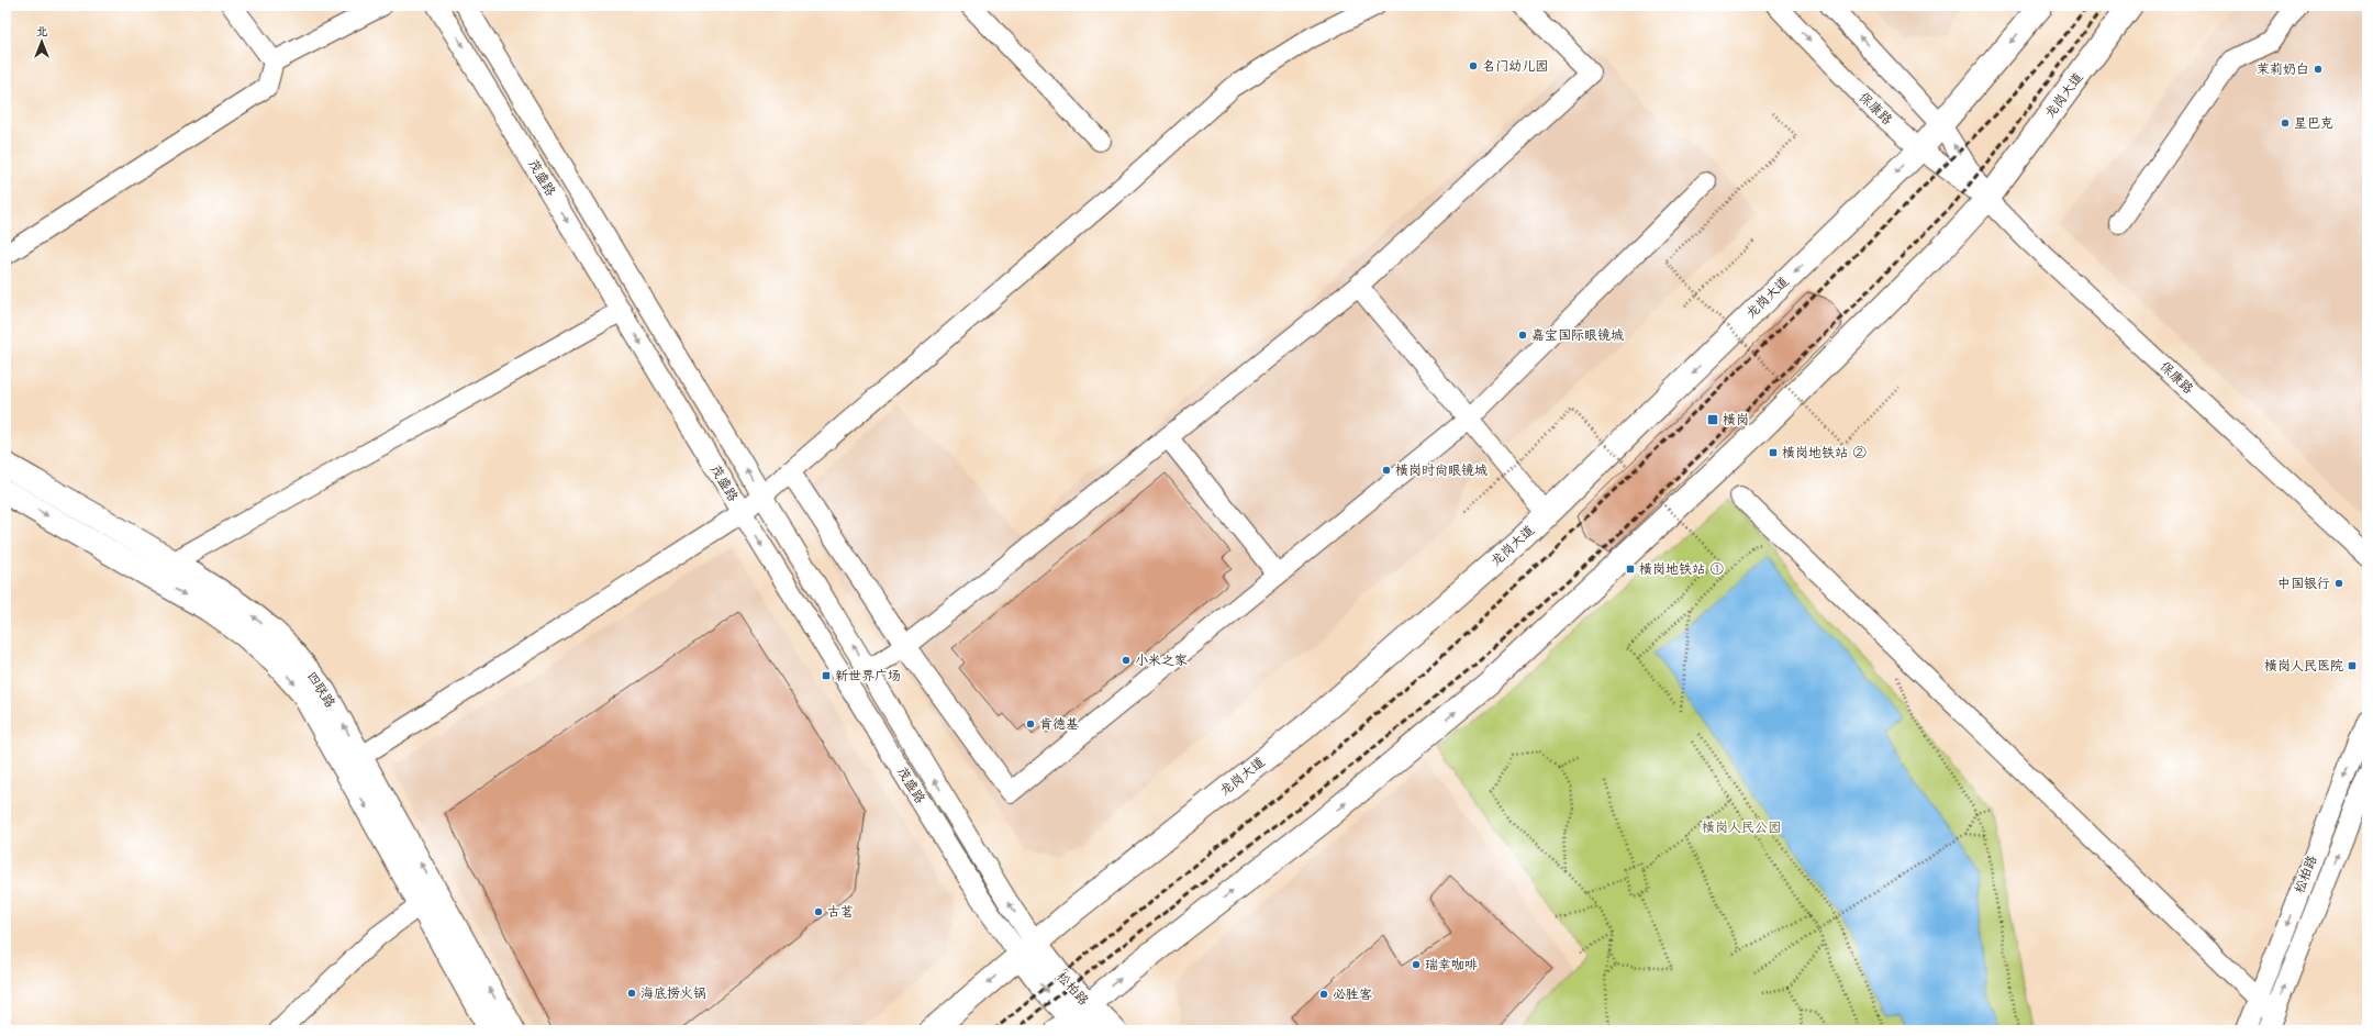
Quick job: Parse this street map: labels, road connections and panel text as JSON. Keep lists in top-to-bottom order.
{
  "streets": {
    "main road": ["龙岗大道", "四联路", "松柏路"],
    "street": ["保康路", "茂盛路"]
  },
  "crossings": [
    ["龙岗大道", "保康路"],
    ["龙岗大道", "茂盛路"],
    ["龙岗大道", "松柏路"],
    ["茂盛路", "松柏路"]
  ],
  "parks": ["横岗人民公园"],
  "places": {
    "other": [
      "名门幼儿园",
      "茉莉奶白",
      "星巴克",
      "嘉宝国际眼镜城",
      "横岗时尚眼镜城",
      "中国银行",
      "小米之家",
      "肯德基",
      "古茗",
      "瑞幸咖啡",
      "海底捞火锅",
      "必胜客"
    ],
    "transit": [
      "横岗",
      "横岗地铁站 ②",
      "横岗地铁站 ①",
      "横岗人民医院",
      "新世界广场"
    ]
  },
  "north": "top"
}
